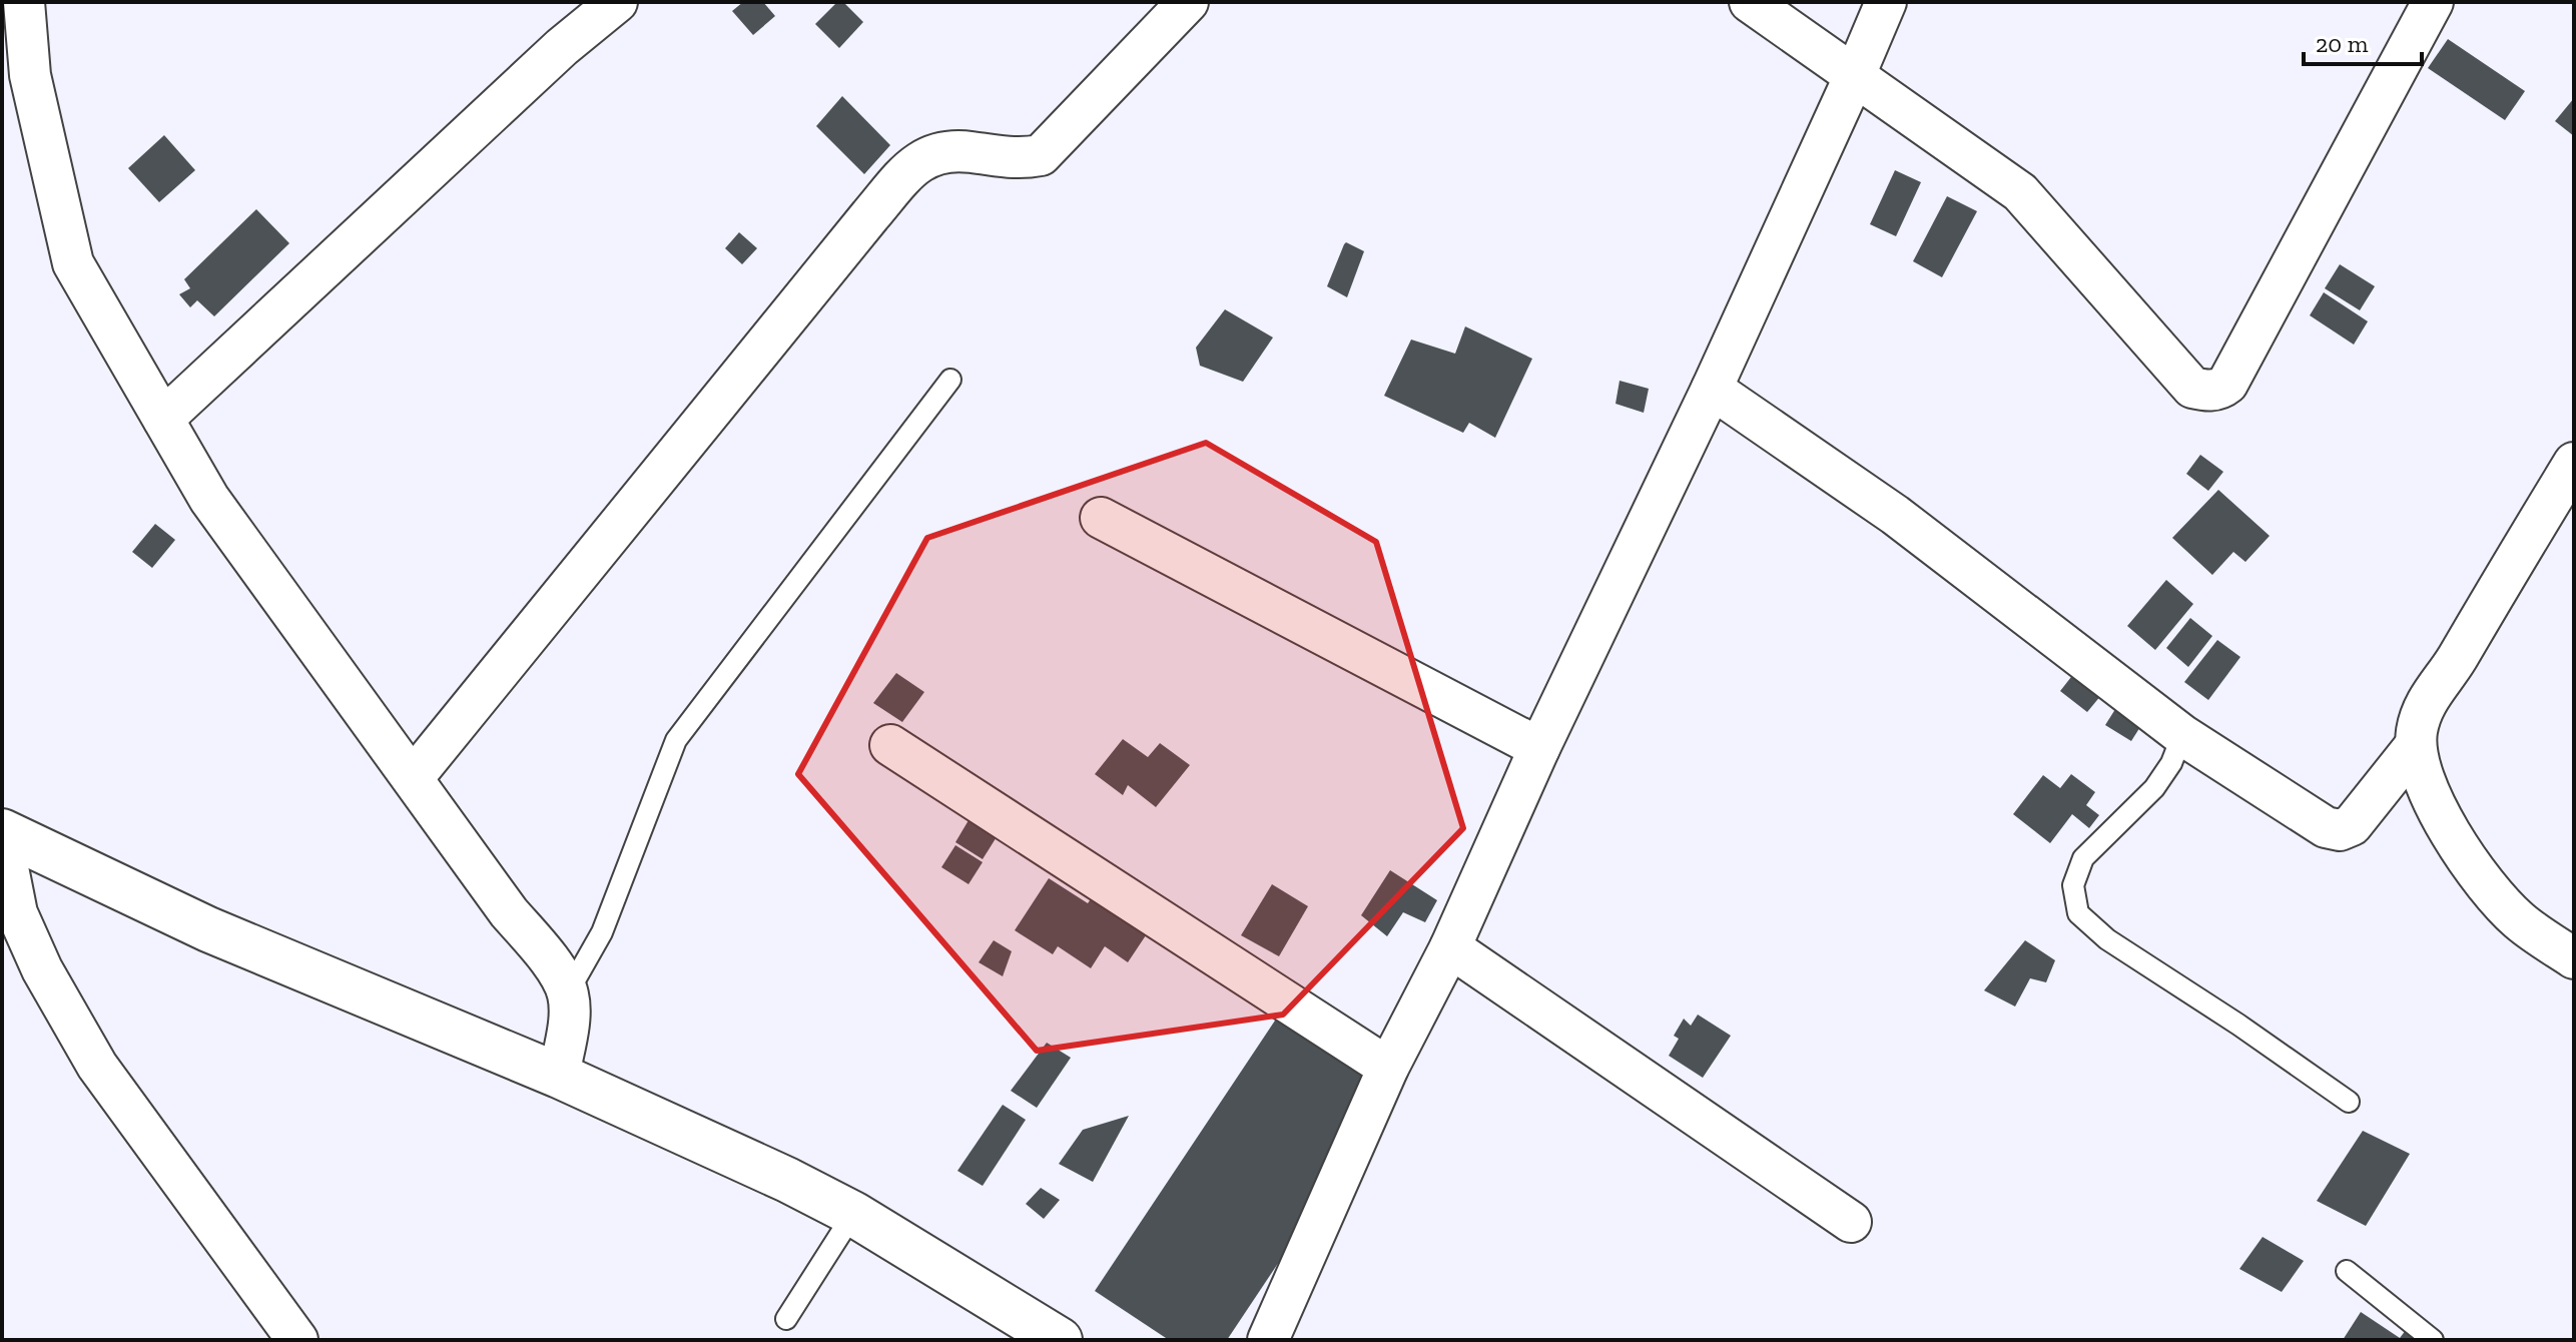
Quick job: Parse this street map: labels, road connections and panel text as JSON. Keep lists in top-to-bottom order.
{
  "scale_bar": "20 m"
}
